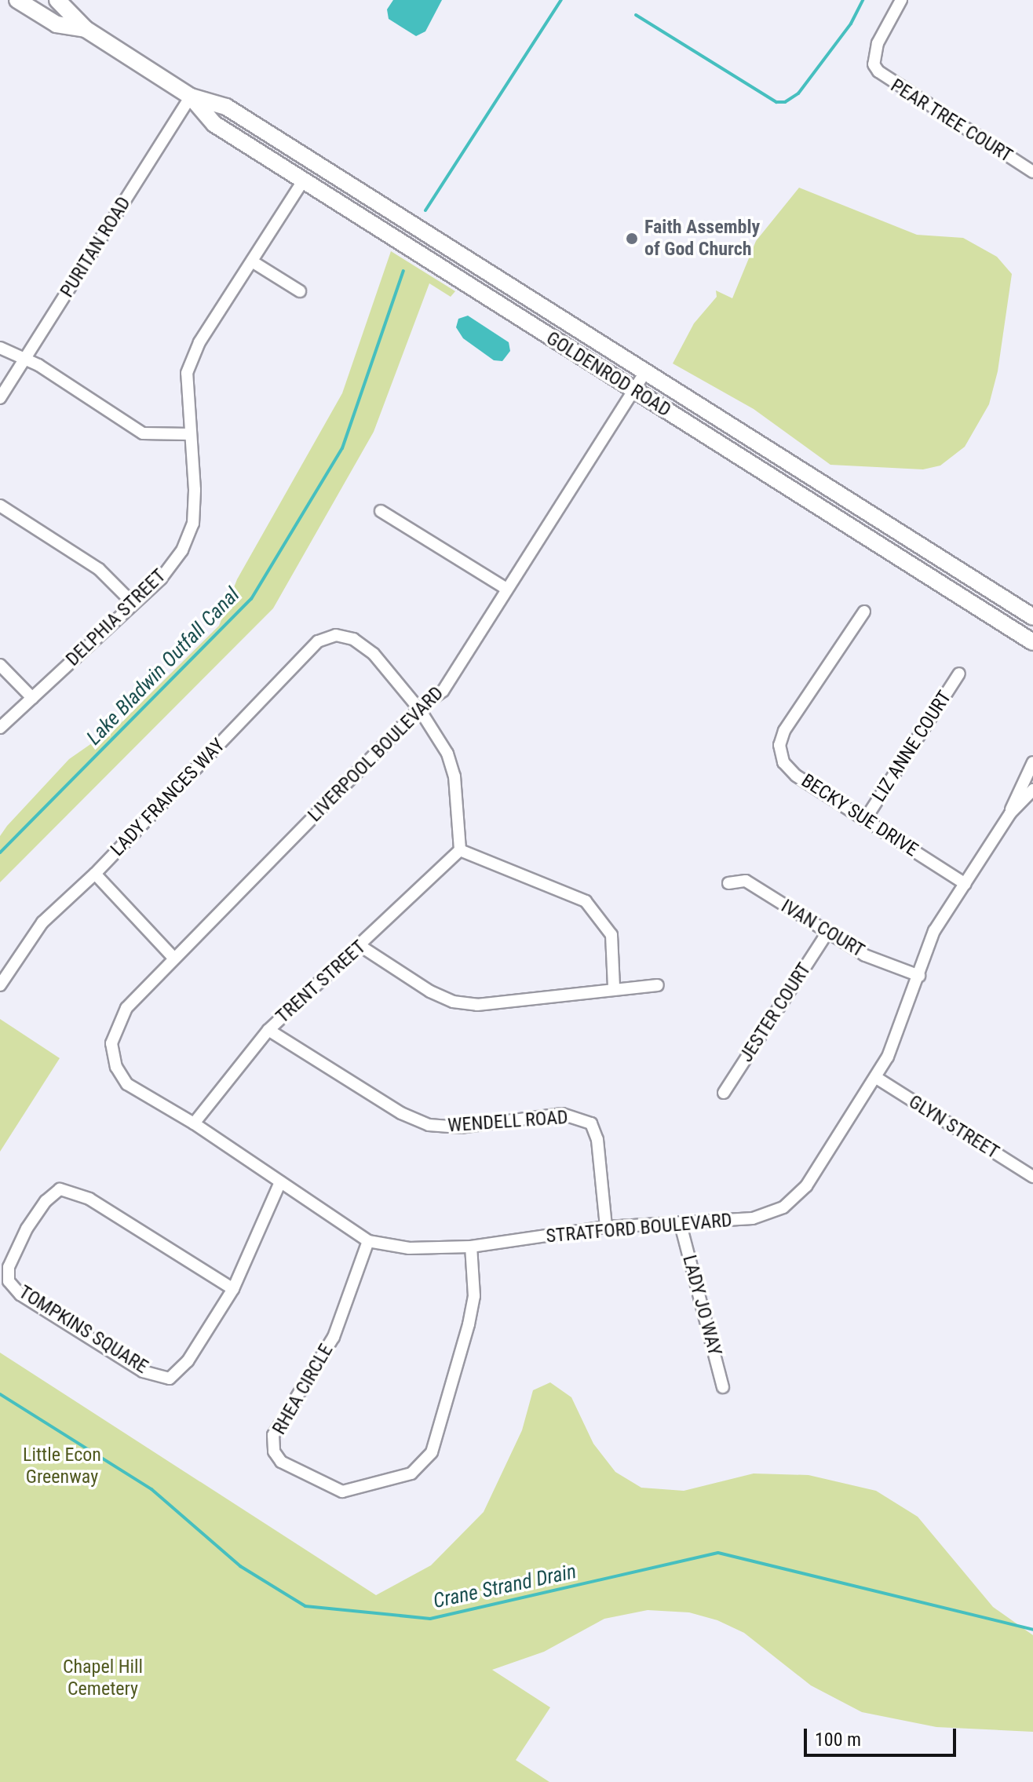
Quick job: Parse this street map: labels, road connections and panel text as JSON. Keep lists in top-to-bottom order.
{
  "streets": {
    "main road": ["GOLDENROD ROAD"],
    "street": [
      "PEAR TREE COURT",
      "PURITAN ROAD",
      "DELPHIA STREET",
      "LIZ ANNE COURT",
      "LIVERPOOL BOULEVARD",
      "LADY FRANCES WAY",
      "BECKY SUE DRIVE",
      "IVAN COURT",
      "TRENT STREET",
      "JESTER COURT",
      "WENDELL ROAD",
      "GLYN STREET",
      "STRATFORD BOULEVARD",
      "LADY JO WAY",
      "TOMPKINS SQUARE",
      "RHEA CIRCLE"
    ]
  },
  "crossings": [
    ["PURITAN ROAD", "GOLDENROD ROAD"],
    ["GOLDENROD ROAD", "DELPHIA STREET"],
    ["GOLDENROD ROAD", "LIVERPOOL BOULEVARD"],
    ["LIZ ANNE COURT", "BECKY SUE DRIVE"],
    ["LIVERPOOL BOULEVARD", "LADY FRANCES WAY"],
    ["LIVERPOOL BOULEVARD", "STRATFORD BOULEVARD"],
    ["BECKY SUE DRIVE", "STRATFORD BOULEVARD"],
    ["IVAN COURT", "JESTER COURT"],
    ["IVAN COURT", "STRATFORD BOULEVARD"],
    ["TRENT STREET", "WENDELL ROAD"],
    ["TRENT STREET", "STRATFORD BOULEVARD"],
    ["WENDELL ROAD", "STRATFORD BOULEVARD"],
    ["GLYN STREET", "STRATFORD BOULEVARD"],
    ["STRATFORD BOULEVARD", "LADY JO WAY"],
    ["STRATFORD BOULEVARD", "TOMPKINS SQUARE"],
    ["STRATFORD BOULEVARD", "RHEA CIRCLE"]
  ],
  "water": ["Lake Bladwin Outfall Canal", "Crane Strand Drain"],
  "parks": ["Little Econ Greenway", "Chapel Hill Cemetery"],
  "places": ["Faith Assembly of God Church"],
  "scale_bar": "100 m"
}
